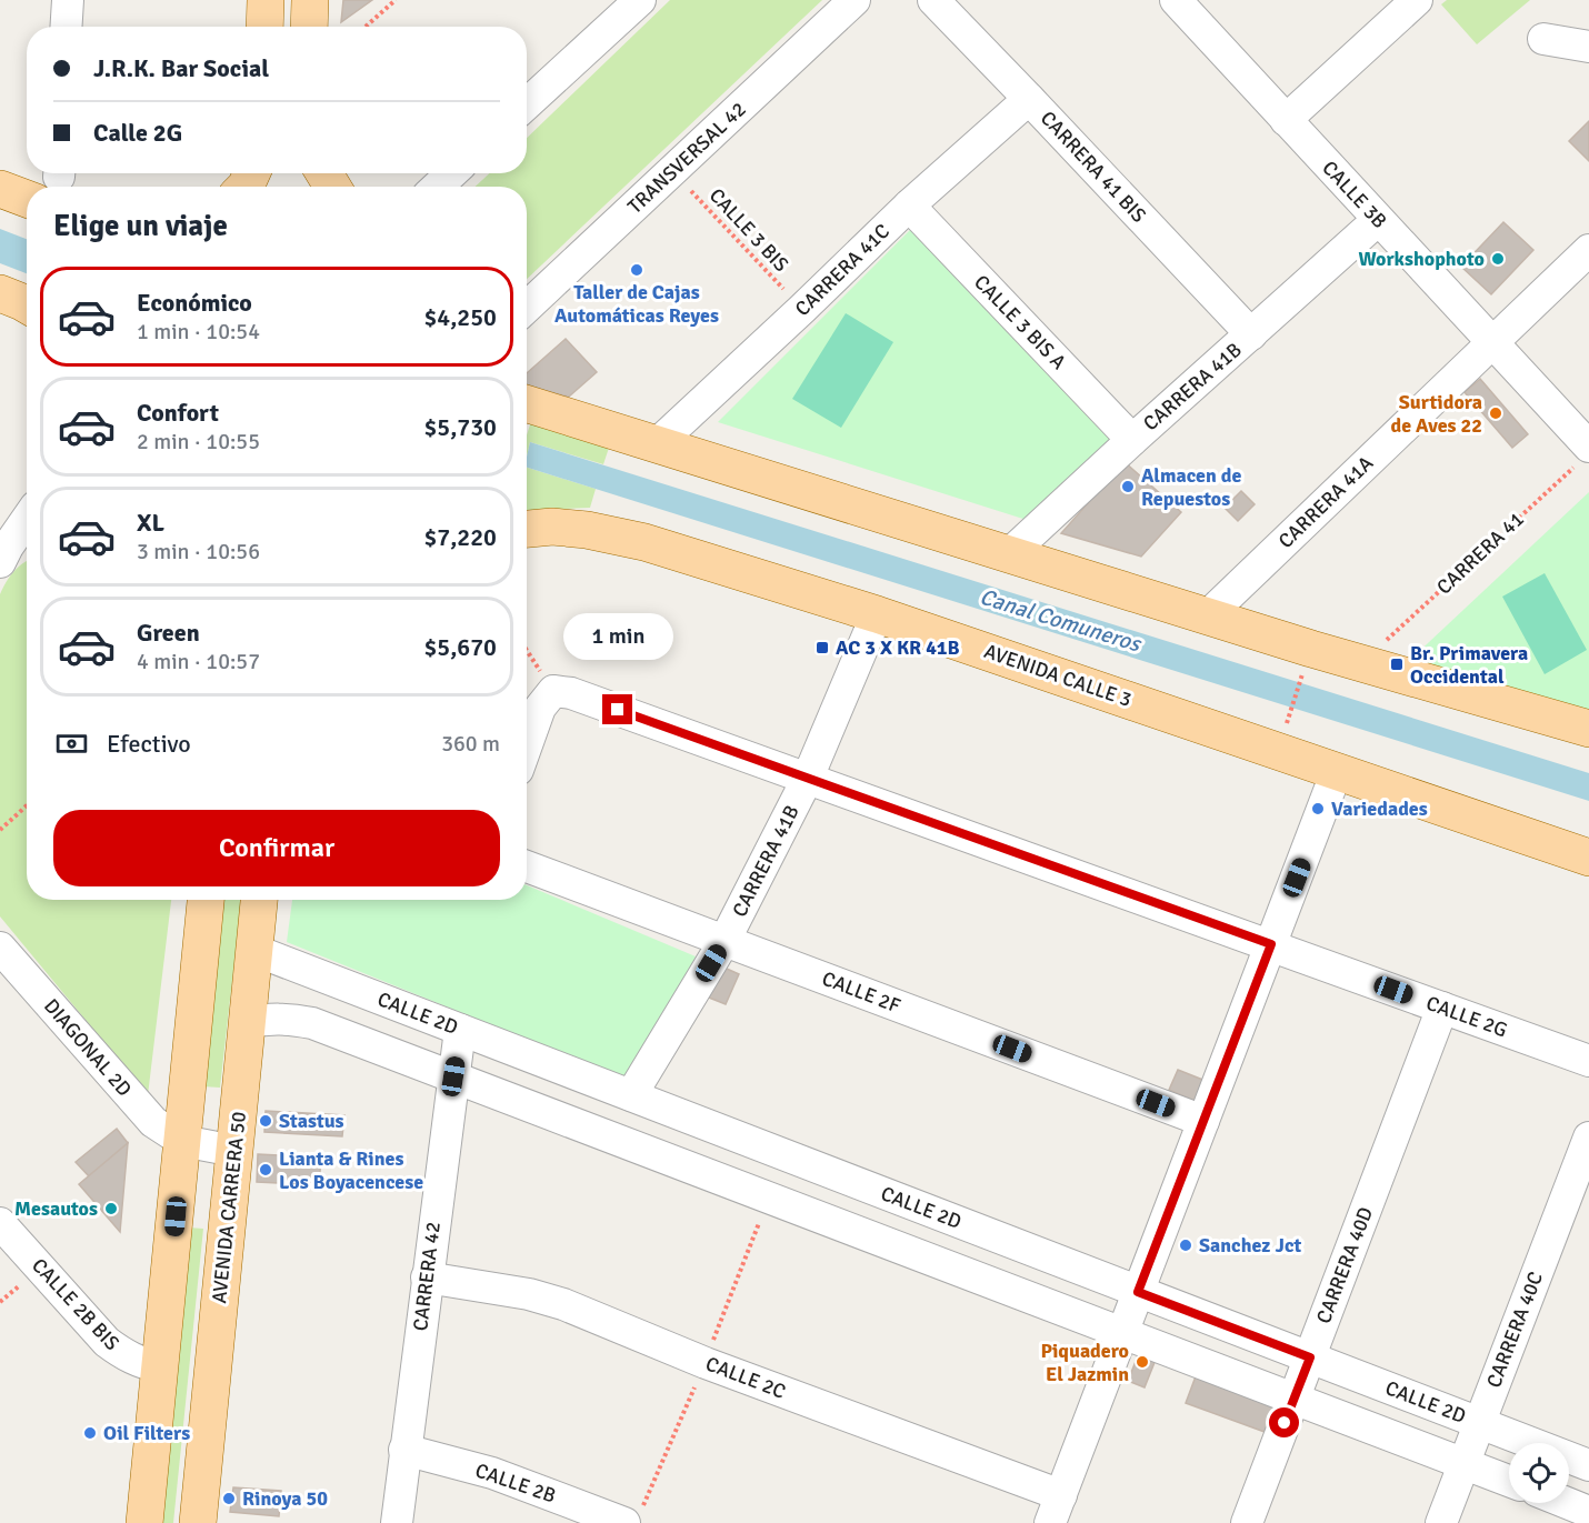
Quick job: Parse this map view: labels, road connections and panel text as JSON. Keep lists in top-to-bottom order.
{
  "streets": {
    "main road": ["AVENIDA CALLE 3", "AVENIDA CARRERA 50"],
    "street": [
      "TRANSVERSAL 42",
      "CARRERA 41 BIS",
      "CALLE 3B",
      "CARRERA 41C",
      "CALLE 3 BIS A",
      "CARRERA 41B",
      "CARRERA 41A",
      "CALLE 2F",
      "CALLE 2D",
      "CALLE 2G",
      "DIAGONAL 2D",
      "CARRERA 40D",
      "CARRERA 42",
      "CALLE 2B BIS",
      "CARRERA 40C",
      "CALLE 2C",
      "CALLE 2B"
    ],
    "path": ["CALLE 3 BIS", "CARRERA 41"]
  },
  "crossings": [
    ["TRANSVERSAL 42", "CALLE 3 BIS"],
    ["CARRERA 41 BIS", "CARRERA 41C"],
    ["CARRERA 41 BIS", "CARRERA 41B"],
    ["CALLE 3B", "CARRERA 41B"],
    ["CALLE 3B", "CARRERA 41A"],
    ["CALLE 3B", "CARRERA 41"],
    ["CALLE 3 BIS", "CARRERA 41C"],
    ["CARRERA 41C", "CALLE 3 BIS A"],
    ["CALLE 3 BIS A", "CARRERA 41B"],
    ["CARRERA 41B", "AVENIDA CALLE 3"],
    ["CARRERA 41B", "CALLE 2F"],
    ["CARRERA 41B", "CALLE 2D"],
    ["CARRERA 41B", "CALLE 2G"],
    ["CALLE 2D", "AVENIDA CARRERA 50"],
    ["CALLE 2D", "CARRERA 40D"],
    ["CALLE 2D", "CARRERA 42"],
    ["CALLE 2D", "CARRERA 40C"],
    ["CALLE 2G", "CARRERA 40D"],
    ["CARRERA 42", "CALLE 2C"],
    ["CARRERA 42", "CALLE 2B"]
  ],
  "water": ["Canal Comuneros"],
  "places": {
    "other": [
      "Workshophoto",
      "Taller de Cajas Automáticas Reyes",
      "Surtidora de Aves 22",
      "Almacen de Repuestos",
      "Variedades",
      "Stastus",
      "Lianta & Rines Los Boyacencese",
      "Mesautos",
      "Sanchez Jct",
      "Piquadero El Jazmin",
      "Oil Filters",
      "Rinoya 50"
    ],
    "transit": ["AC 3 X KR 41B", "Br. Primavera Occidental"]
  },
  "page": {
    "banner": ["J.R.K. Bar Social", "Calle 2G"],
    "heading": "Elige un viaje",
    "list": [
      {
        "name": "Económico",
        "note": "1 min · 10:54",
        "value": "$4,250"
      },
      {
        "name": "Confort",
        "note": "2 min · 10:55",
        "value": "$5,730"
      },
      {
        "name": "XL",
        "note": "3 min · 10:56",
        "value": "$7,220"
      },
      {
        "name": "Green",
        "note": "4 min · 10:57",
        "value": "$5,670"
      }
    ],
    "bubble": "1 min",
    "pay": ["Efectivo", "360 m"],
    "buttons": "Confirmar"
  }
}
